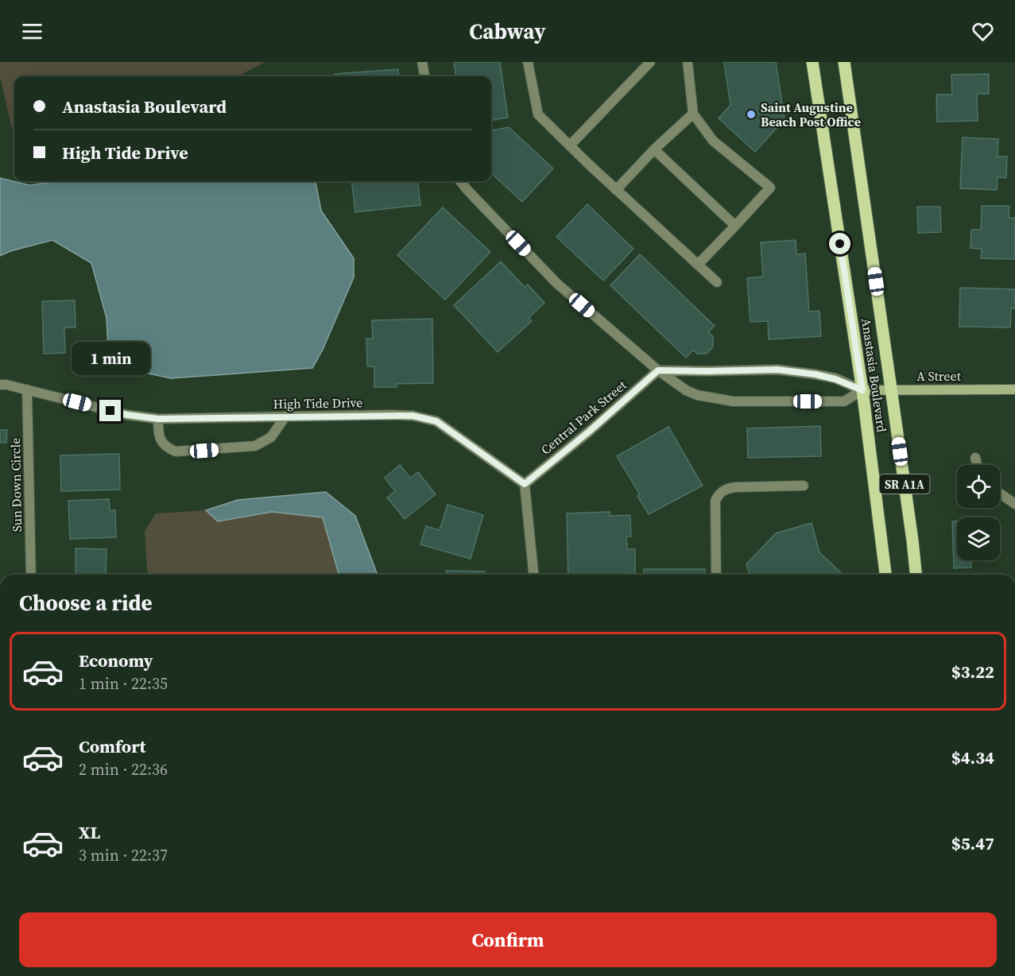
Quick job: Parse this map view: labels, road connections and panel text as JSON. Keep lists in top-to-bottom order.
{
  "streets": {
    "main road": ["Anastasia Boulevard", "SR A1A"],
    "street": [
      "A Street",
      "High Tide Drive",
      "Central Park Street",
      "Sun Down Circle"
    ]
  },
  "crossings": [
    ["Anastasia Boulevard", "A Street"],
    ["High Tide Drive", "Central Park Street"],
    ["High Tide Drive", "Sun Down Circle"]
  ],
  "places": ["Saint Augustine Beach Post Office"],
  "page": {
    "header": "Cabway",
    "banner": ["Anastasia Boulevard", "High Tide Drive"],
    "bubble": "1 min",
    "heading": "Choose a ride",
    "list": [
      {
        "name": "Economy",
        "note": "1 min · 22:35",
        "value": "$3.22"
      },
      {
        "name": "Comfort",
        "note": "2 min · 22:36",
        "value": "$4.34"
      },
      {
        "name": "XL",
        "note": "3 min · 22:37",
        "value": "$5.47"
      }
    ],
    "buttons": "Confirm"
  }
}
